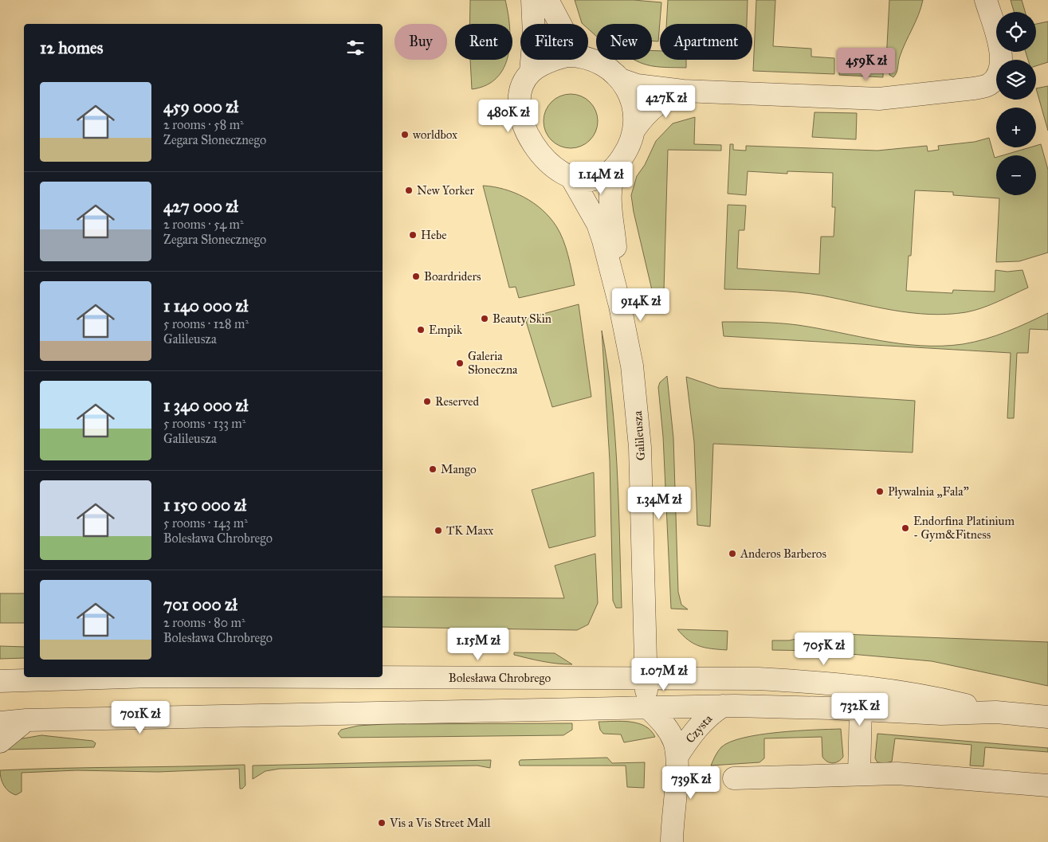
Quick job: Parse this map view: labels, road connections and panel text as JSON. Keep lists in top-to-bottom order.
{
  "streets": {
    "street": ["Galileusza", "Bolesława Chrobrego", "Czysta"]
  },
  "crossings": [
    ["Galileusza", "Bolesława Chrobrego"],
    ["Galileusza", "Czysta"],
    ["Bolesława Chrobrego", "Czysta"]
  ],
  "places": [
    "worldbox",
    "New Yorker",
    "Hebe",
    "Boardriders",
    "Beauty Skin",
    "Empik",
    "Galeria Słoneczna",
    "Reserved",
    "Mango",
    "Pływalnia „Fala”",
    "Endorfina Platinium - Gym&Fitness",
    "TK Maxx",
    "Anderos Barberos",
    "Vis a Vis Street Mall"
  ],
  "page": {
    "map_buttons": ["+", "−"],
    "chip": [
      "Buy",
      "Rent",
      "Filters",
      "New",
      "Apartment"
    ],
    "heading": "12 homes",
    "price": [
      "459K zł",
      "427K zł",
      "480K zł",
      "1.14M zł",
      "914K zł",
      "1.34M zł",
      "1.15M zł",
      "705K zł",
      "1.07M zł",
      "732K zł",
      "701K zł",
      "739K zł"
    ],
    "list": [
      {
        "name": "459 000 zł",
        "note": "2 rooms · 58 m² · Zegara Słonecznego"
      },
      {
        "name": "427 000 zł",
        "note": "2 rooms · 54 m² · Zegara Słonecznego"
      },
      {
        "name": "1 140 000 zł",
        "note": "5 rooms · 128 m² · Galileusza"
      },
      {
        "name": "1 340 000 zł",
        "note": "5 rooms · 133 m² · Galileusza"
      },
      {
        "name": "1 150 000 zł",
        "note": "5 rooms · 143 m² · Bolesława Chrobrego"
      },
      {
        "name": "701 000 zł",
        "note": "2 rooms · 80 m² · Bolesława Chrobrego"
      }
    ]
  }
}
